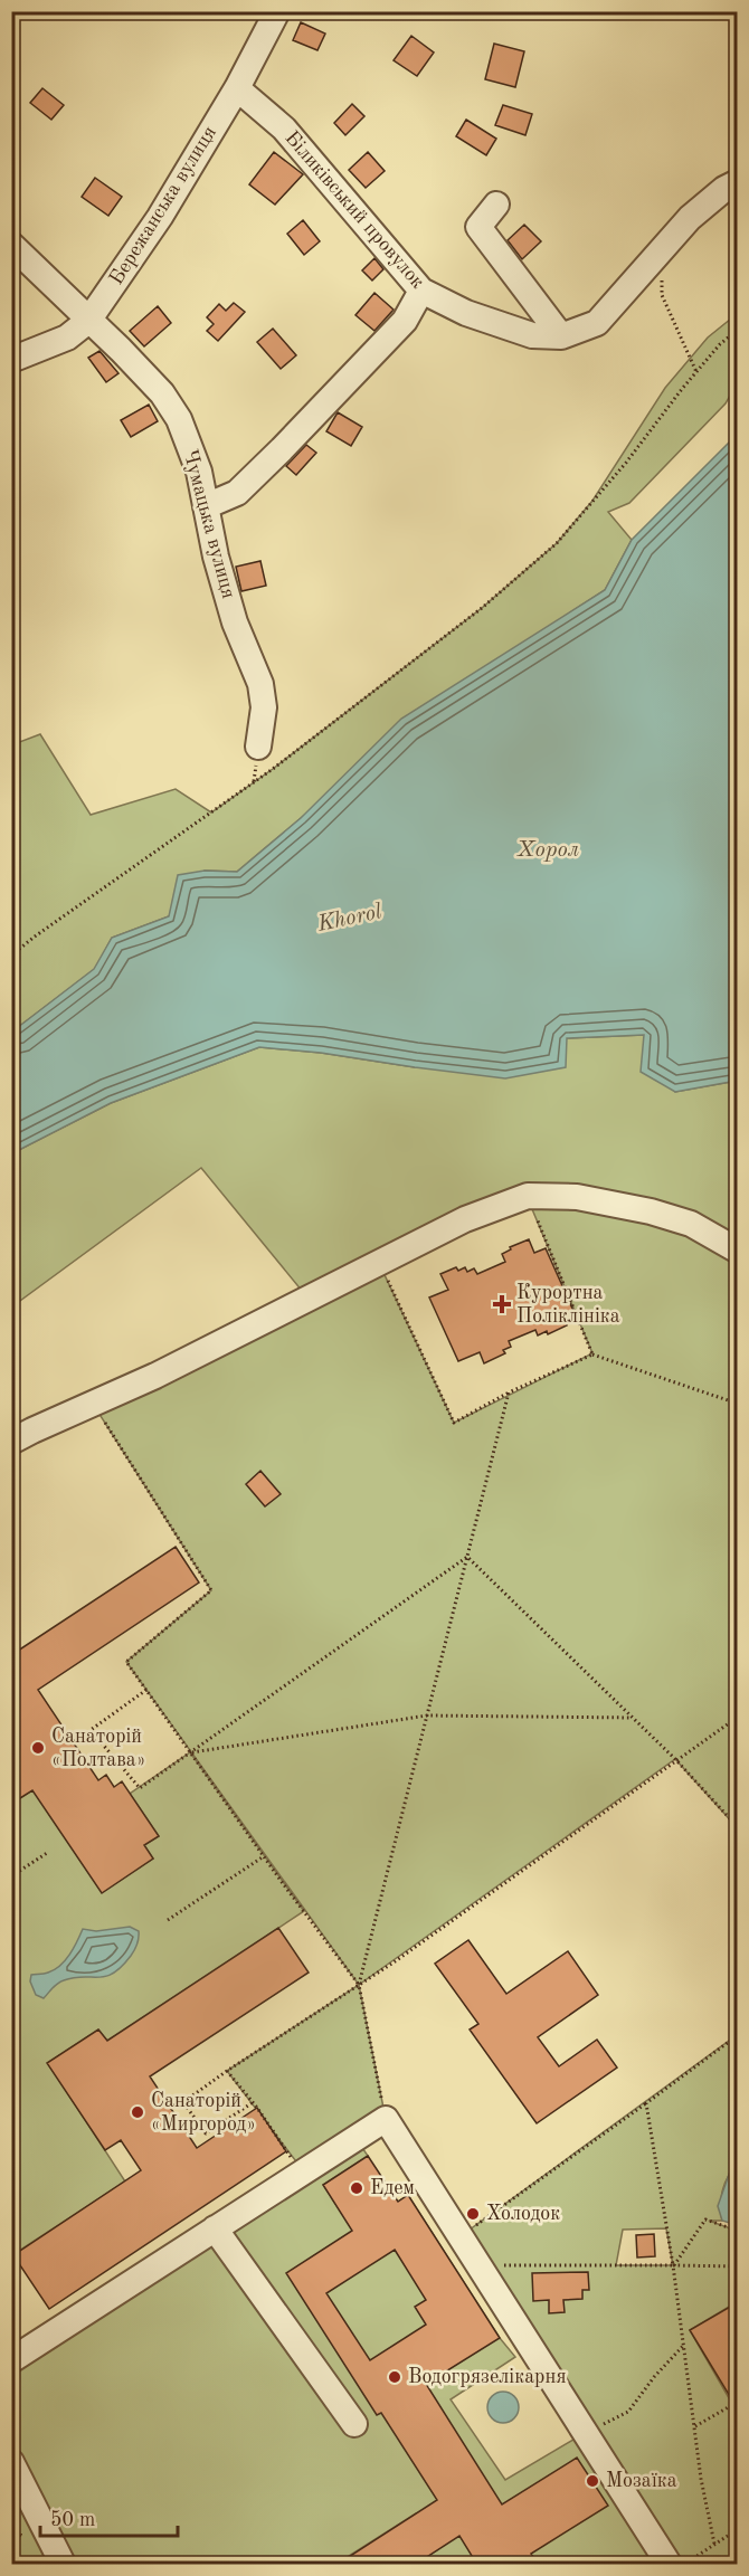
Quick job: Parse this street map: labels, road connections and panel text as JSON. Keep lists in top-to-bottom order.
{
  "streets": {
    "street": ["Бережанська вулиця", "Біликівський провулок", "Чумацька вулиця"]
  },
  "crossings": [
    ["Бережанська вулиця", "Біликівський провулок"],
    ["Бережанська вулиця", "Чумацька вулиця"]
  ],
  "water": ["Хорол", "Khorol"],
  "places": {
    "health": ["Курортна Поліклініка"],
    "other": [
      "Санаторій «Полтава»",
      "Санаторій «Миргород»",
      "Едем",
      "Холодок",
      "Водогрязелікарня",
      "Мозаїка"
    ]
  },
  "scale_bar": "50 m"
}
